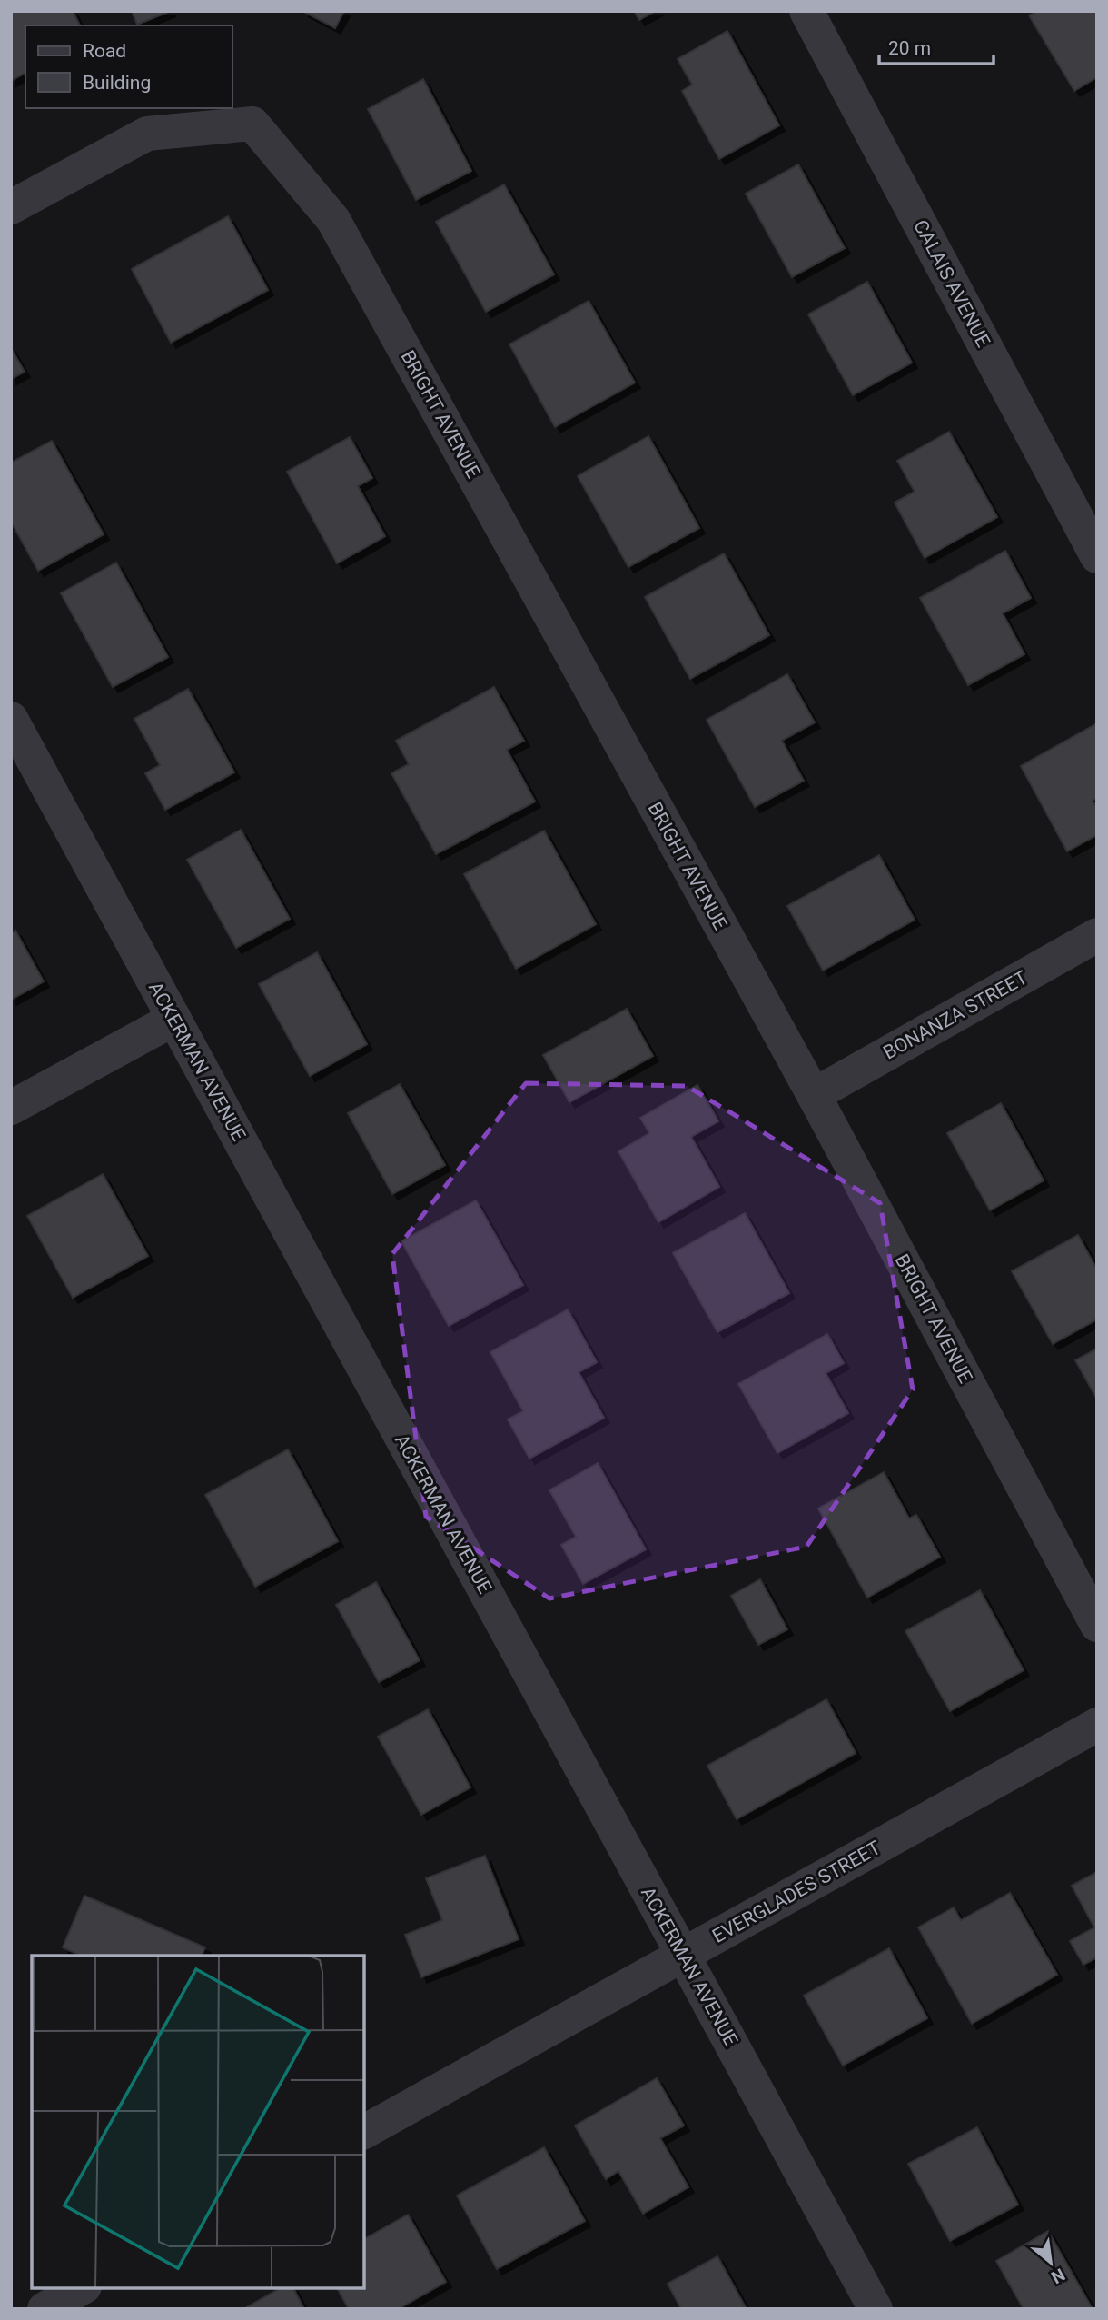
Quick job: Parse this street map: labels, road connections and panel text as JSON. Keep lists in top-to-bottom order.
{
  "streets": {
    "street": [
      "CALAIS AVENUE",
      "BRIGHT AVENUE",
      "BONANZA STREET",
      "ACKERMAN AVENUE",
      "EVERGLADES STREET"
    ]
  },
  "crossings": [
    ["BRIGHT AVENUE", "BONANZA STREET"],
    ["ACKERMAN AVENUE", "EVERGLADES STREET"]
  ],
  "legend": ["Road", "Building"],
  "scale_bar": "20 m",
  "north": "bottom right"
}
